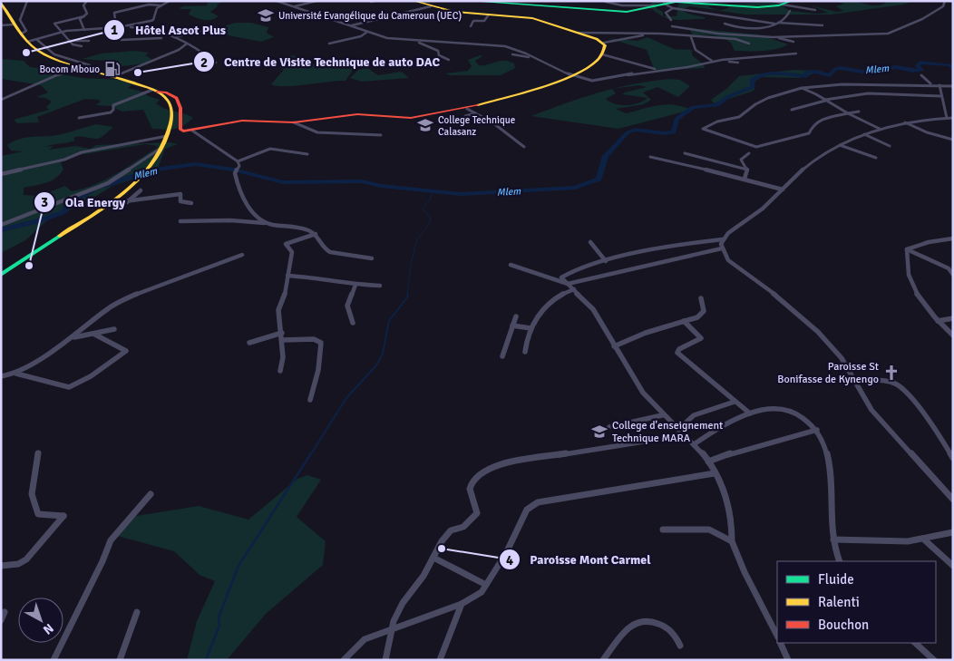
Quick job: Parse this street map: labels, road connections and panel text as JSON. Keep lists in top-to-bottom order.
{
  "water": ["Mlem"],
  "places": {
    "school or university": ["Université Evangélique du Cameroun (UEC)", "College Technique Calasanz", "College d'enseignement Technique MARA"],
    "other": [
      "Hôtel Ascot Plus",
      "Centre de Visite Technique de auto DAC",
      "Ola Energy",
      "Paroisse Mont Carmel"
    ],
    "fuel station": ["Bocom Mbouo"],
    "church": ["Paroisse St Bonifasse de Kynengo"]
  },
  "legend": ["Fluide", "Ralenti", "Bouchon"],
  "north": "bottom right"
}
